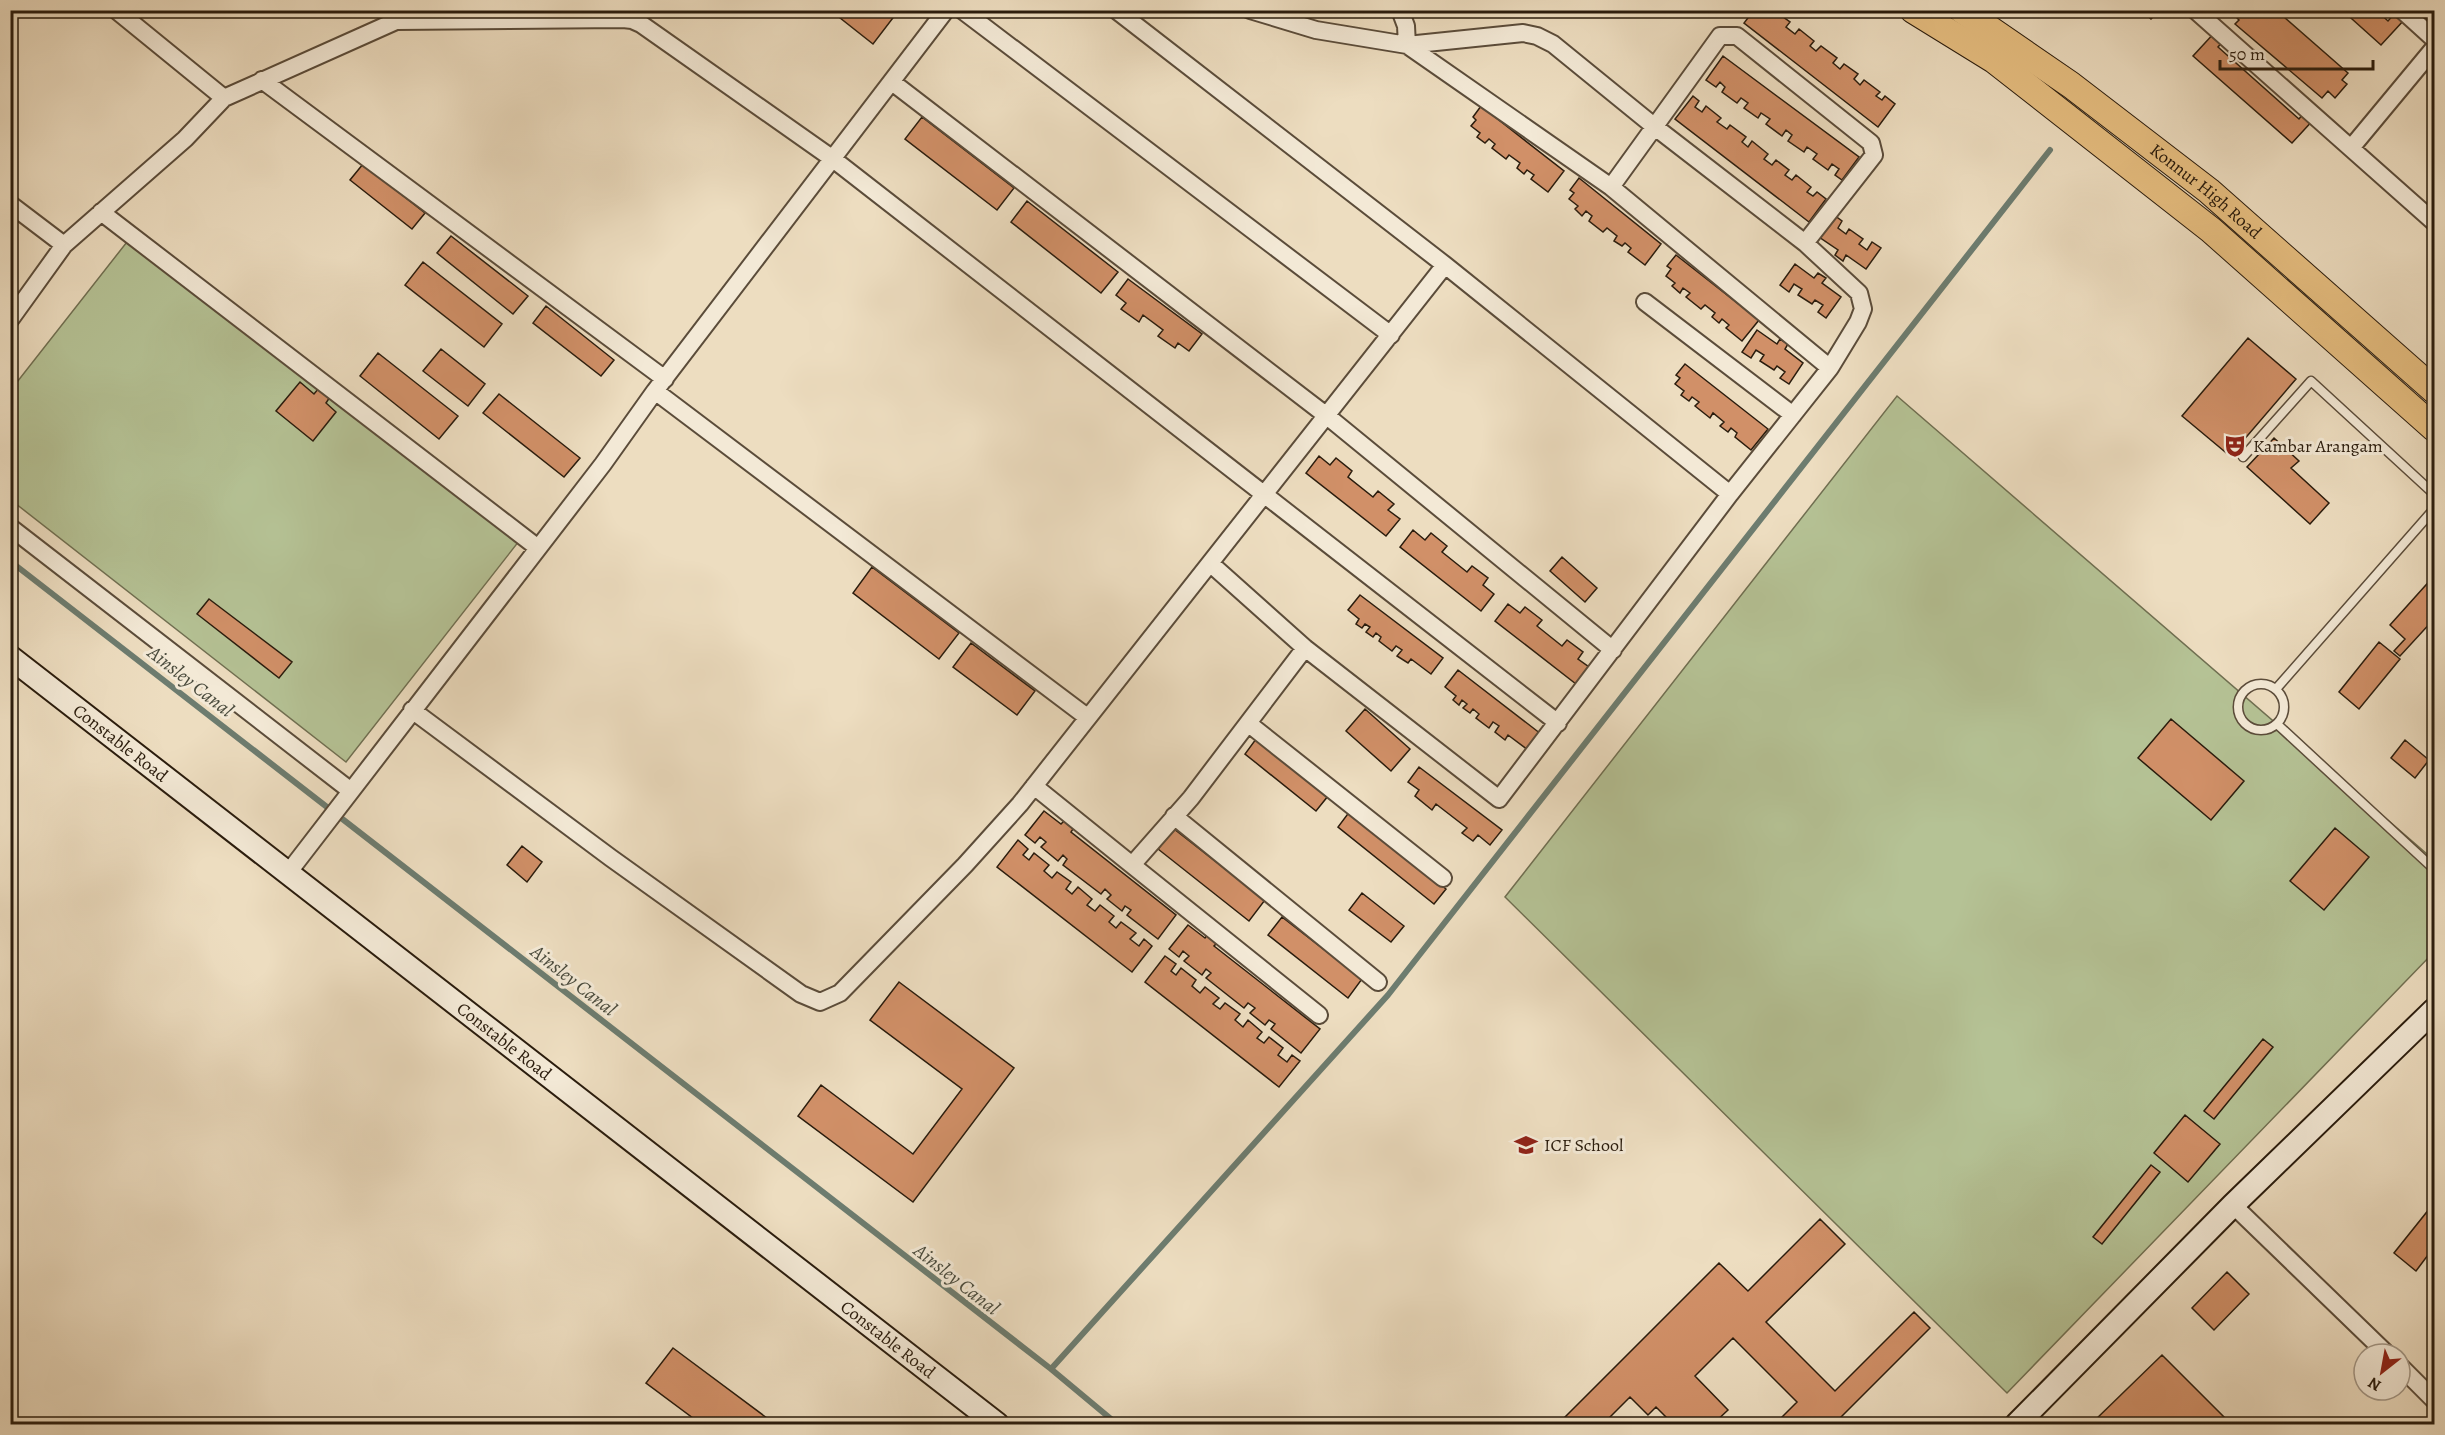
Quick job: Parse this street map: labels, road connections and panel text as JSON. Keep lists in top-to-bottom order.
{
  "streets": {
    "main road": ["Konnur High Road"],
    "street": ["Constable Road"]
  },
  "water": ["Ainsley Canal"],
  "places": {
    "theatre": ["Kambar Arangam"],
    "school or university": ["ICF School"]
  },
  "scale_bar": "50 m",
  "north": "bottom left"
}
